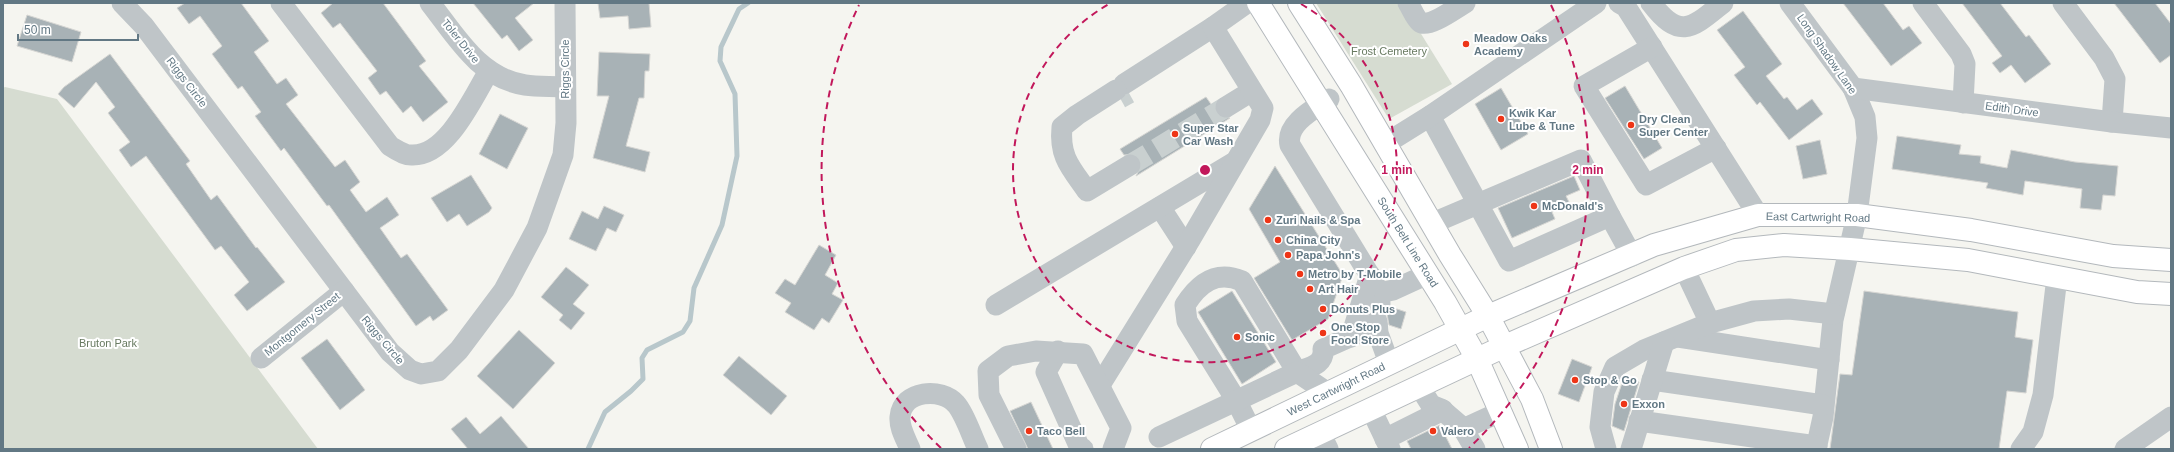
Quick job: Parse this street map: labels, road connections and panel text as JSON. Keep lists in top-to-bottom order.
{
  "streets": {
    "main road": ["East Cartwright Road", "South Belt Line Road", "West Cartwright Road"],
    "street": [
      "Toler Drive",
      "Long Shadow Lane",
      "Riggs Circle",
      "Edith Drive",
      "Montgomery Street"
    ]
  },
  "crossings": [
    ["Toler Drive", "Riggs Circle"],
    ["Long Shadow Lane", "Edith Drive"],
    ["Long Shadow Lane", "East Cartwright Road"],
    ["Riggs Circle", "Montgomery Street"],
    ["East Cartwright Road", "South Belt Line Road"],
    ["East Cartwright Road", "West Cartwright Road"],
    ["South Belt Line Road", "West Cartwright Road"]
  ],
  "parks": ["Frost Cemetery", "Bruton Park"],
  "places": [
    "Meadow Oaks Academy",
    "Kwik Kar Lube & Tune",
    "Dry Clean Super Center",
    "Super Star Car Wash",
    "McDonald's",
    "Zuri Nails & Spa",
    "China City",
    "Papa John's",
    "Metro by T-Mobile",
    "Art Hair",
    "Donuts Plus",
    "One Stop Food Store",
    "Sonic",
    "Stop & Go",
    "Exxon",
    "Taco Bell",
    "Valero"
  ],
  "scale_bar": "50 m",
  "rings": ["1 min", "2 min"]
}
